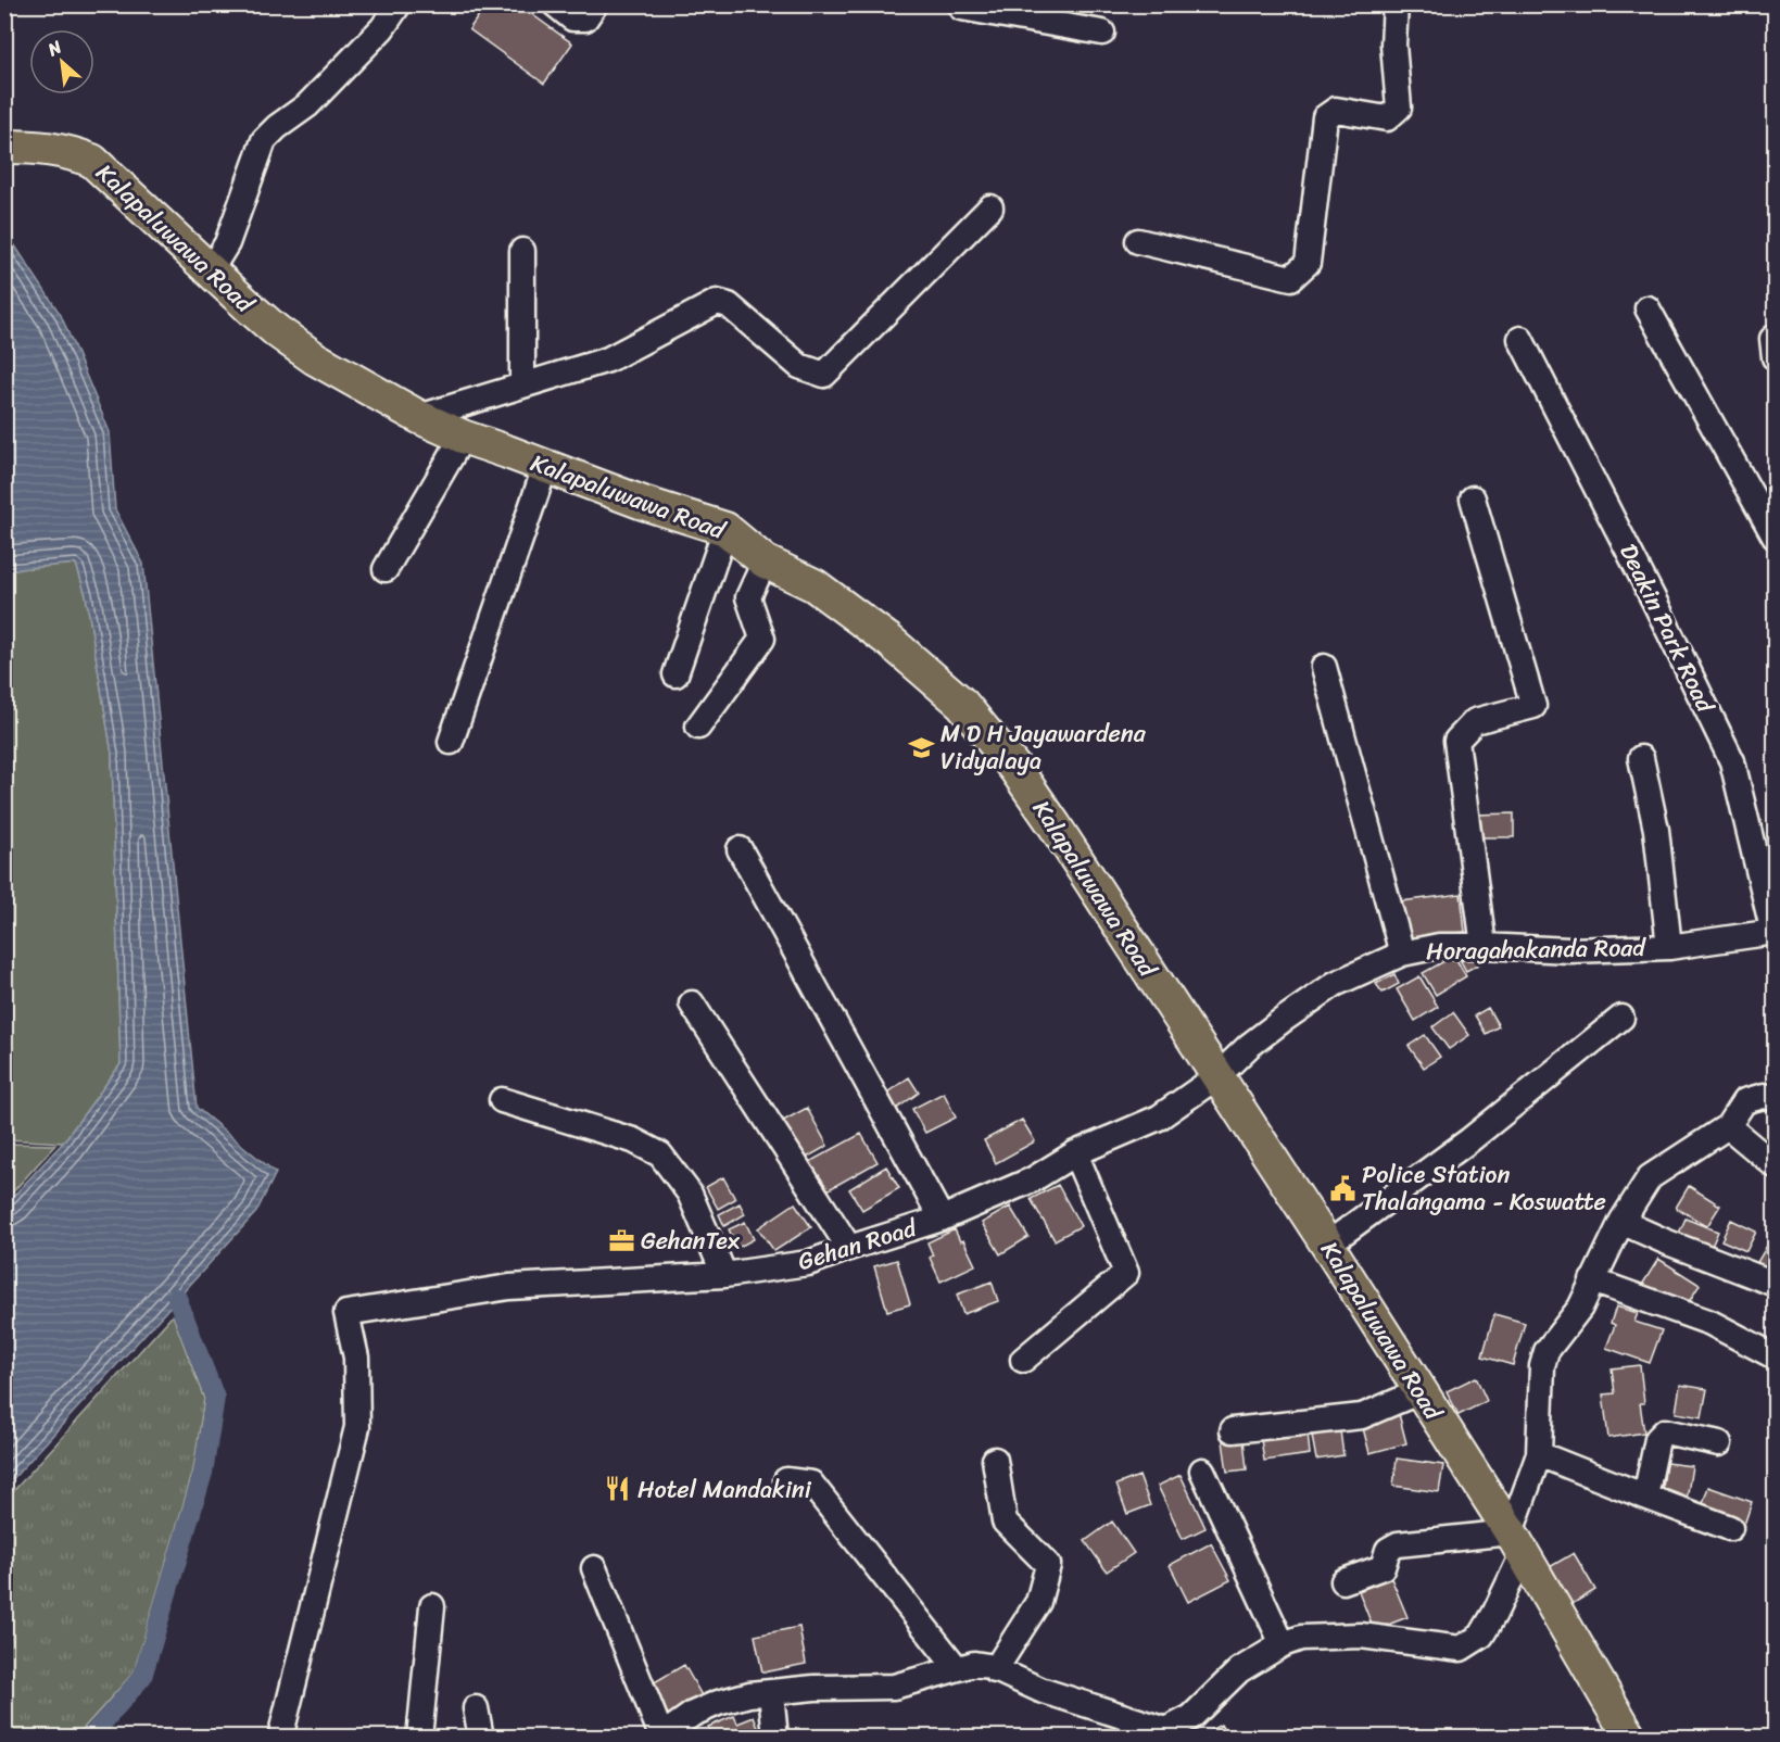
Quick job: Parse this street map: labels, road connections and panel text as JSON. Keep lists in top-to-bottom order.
{
  "streets": {
    "main road": ["Kalapaluwawa Road"],
    "street": ["Deakin Park Road", "Horagahakanda Road", "Gehan Road"]
  },
  "crossings": [
    ["Kalapaluwawa Road", "Horagahakanda Road"],
    ["Kalapaluwawa Road", "Gehan Road"],
    ["Deakin Park Road", "Horagahakanda Road"],
    ["Horagahakanda Road", "Gehan Road"]
  ],
  "places": {
    "school or university": ["M D H Jayawardena Vidyalaya"],
    "public building": ["Police Station Thalangama - Koswatte"],
    "office": ["GehanTex"],
    "restaurant": ["Hotel Mandakini"]
  },
  "north": "top left"
}
